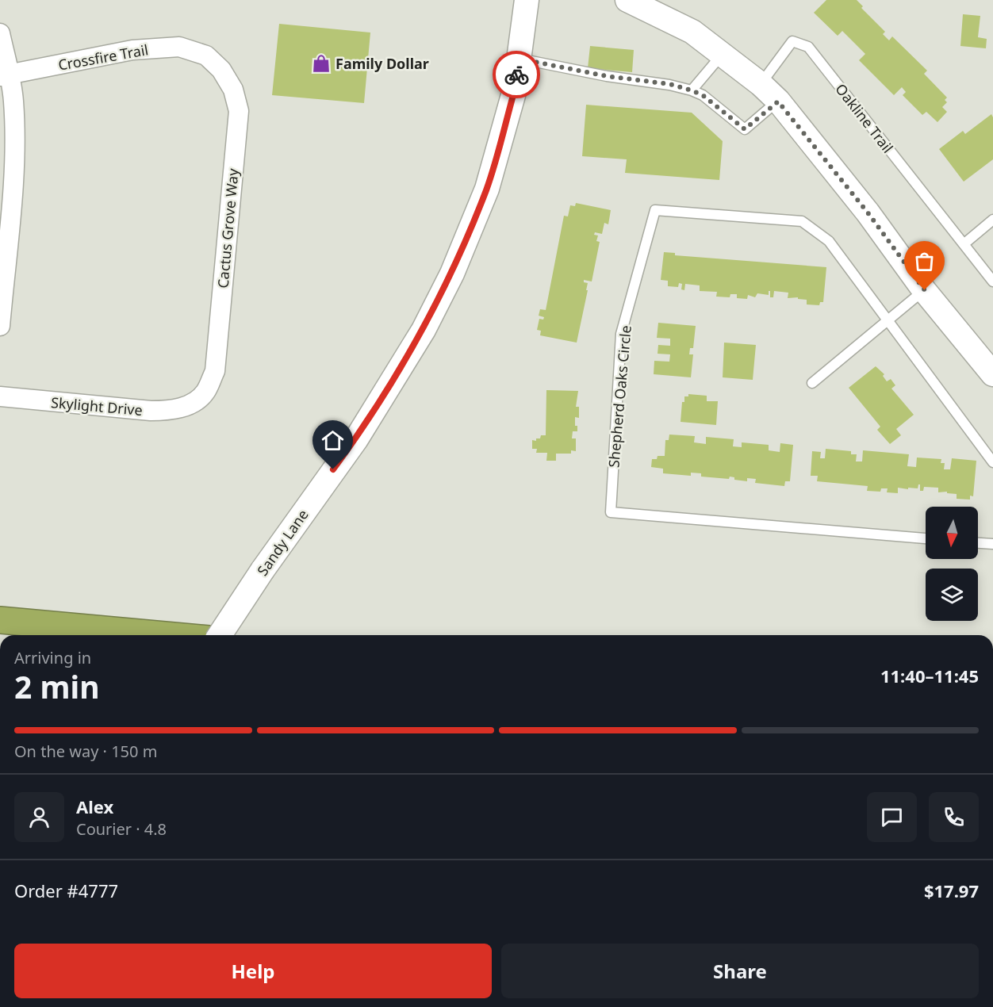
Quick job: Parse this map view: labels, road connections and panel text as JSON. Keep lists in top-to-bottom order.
{
  "streets": {
    "street": [
      "Crossfire Trail",
      "Cactus Grove Way",
      "Skylight Drive",
      "Sandy Lane"
    ],
    "lane": ["Oakline Trail", "Shepherd Oaks Circle"]
  },
  "crossings": [
    ["Crossfire Trail", "Cactus Grove Way"],
    ["Cactus Grove Way", "Skylight Drive"]
  ],
  "places": {
    "shop": ["Family Dollar"]
  },
  "north": "bottom",
  "page": {
    "heading": ["2 min", "Arriving in", "11:40–11:45"],
    "panel": [
      "Alex",
      "Courier · 4.8",
      "Order #4777",
      "$17.97"
    ],
    "bar": "On the way · 150 m",
    "buttons": ["Help", "Share"]
  }
}
